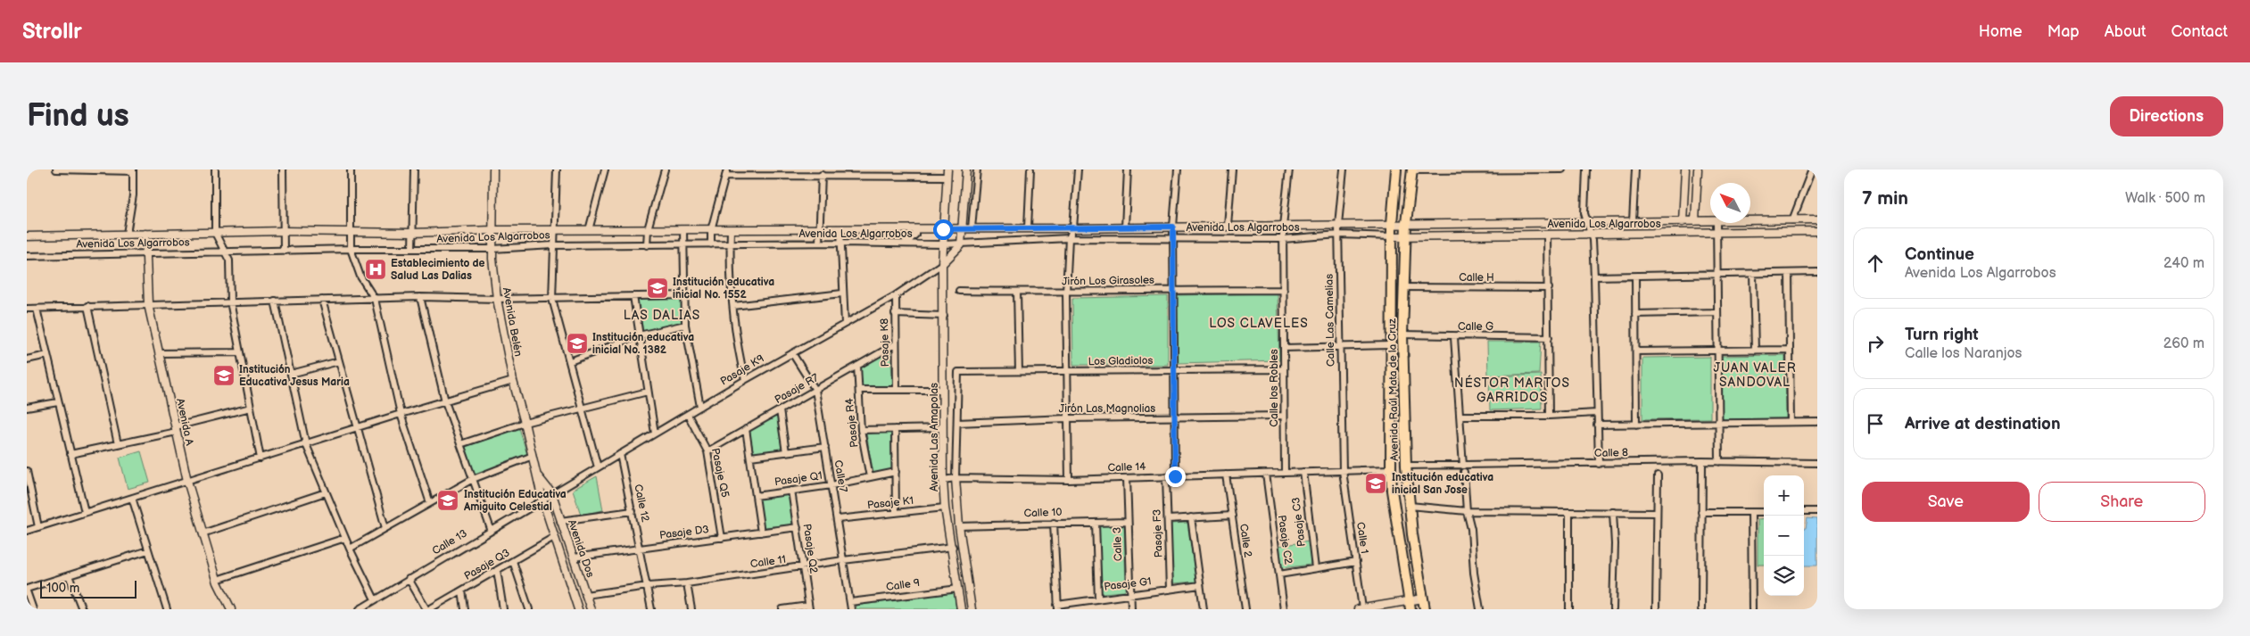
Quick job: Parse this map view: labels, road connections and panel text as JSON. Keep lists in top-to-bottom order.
{
  "streets": {
    "main road": ["Avenida Raúl Mata de la Cruz"],
    "street": [
      "Avenida Los Algarrobos",
      "Calle H",
      "Jirón Los Girasoles",
      "Calle Las Camelias",
      "Avenida Belén",
      "Calle G",
      "Pasaje K8",
      "Los Gladiolos",
      "Pasaje K9",
      "Calle los Robles",
      "Pasaje R7",
      "Jirón Las Magnolias",
      "Avenida A",
      "Pasaje R4",
      "Avenida Las Amapolas",
      "Calle 8",
      "Calle 14",
      "Pasaje Q5",
      "Calle 7",
      "Pasaje Q1",
      "Calle 12",
      "Pasaje K1",
      "Calle 10",
      "Pasaje C3",
      "Pasaje D3",
      "Pasaje F3",
      "Calle 1",
      "Pasaje C2",
      "Calle 2",
      "Calle 13",
      "Calle 3",
      "Avenida Dos",
      "Pasaje Q2",
      "Calle 11",
      "Pasaje Q3",
      "Pasaje G1",
      "Calle 9"
    ]
  },
  "crossings": [
    ["Avenida Los Algarrobos", "Calle Las Camelias"],
    ["Avenida Los Algarrobos", "Avenida Belén"],
    ["Avenida Los Algarrobos", "Calle los Robles"],
    ["Avenida Los Algarrobos", "Avenida Raúl Mata de la Cruz"],
    ["Avenida Los Algarrobos", "Avenida A"],
    ["Avenida Los Algarrobos", "Avenida Las Amapolas"],
    ["Calle H", "Avenida Raúl Mata de la Cruz"],
    ["Jirón Los Girasoles", "Calle los Robles"],
    ["Calle Las Camelias", "Calle 14"],
    ["Calle Las Camelias", "Calle 1"],
    ["Avenida Belén", "Pasaje K9"],
    ["Avenida Belén", "Calle 13"],
    ["Avenida Belén", "Avenida Dos"],
    ["Calle G", "Avenida Raúl Mata de la Cruz"],
    ["Pasaje K8", "Pasaje K9"],
    ["Pasaje K8", "Pasaje R7"],
    ["Los Gladiolos", "Calle los Robles"],
    ["Los Gladiolos", "Jirón Las Magnolias"],
    ["Pasaje K9", "Avenida Las Amapolas"],
    ["Pasaje K9", "Pasaje Q5"],
    ["Pasaje K9", "Calle 7"],
    ["Pasaje K9", "Calle 12"],
    ["Pasaje K9", "Calle 13"],
    ["Pasaje K9", "Avenida Dos"],
    ["Calle los Robles", "Jirón Las Magnolias"],
    ["Calle los Robles", "Calle 14"],
    ["Pasaje R7", "Pasaje R4"],
    ["Pasaje R7", "Pasaje Q5"],
    ["Pasaje R7", "Calle 7"],
    ["Avenida Raúl Mata de la Cruz", "Calle 8"],
    ["Avenida Raúl Mata de la Cruz", "Calle 14"],
    ["Pasaje R4", "Pasaje Q1"],
    ["Avenida Las Amapolas", "Calle 14"],
    ["Avenida Las Amapolas", "Pasaje K1"],
    ["Avenida Las Amapolas", "Calle 10"],
    ["Avenida Las Amapolas", "Calle 11"],
    ["Avenida Las Amapolas", "Calle 9"],
    ["Calle 14", "Pasaje C3"],
    ["Calle 14", "Pasaje F3"],
    ["Calle 14", "Calle 1"],
    ["Calle 14", "Pasaje C2"],
    ["Calle 14", "Calle 2"],
    ["Calle 14", "Calle 3"],
    ["Pasaje Q5", "Pasaje D3"],
    ["Calle 7", "Pasaje Q1"],
    ["Calle 7", "Pasaje K1"],
    ["Calle 7", "Calle 11"],
    ["Calle 7", "Calle 9"],
    ["Pasaje Q1", "Pasaje Q2"],
    ["Calle 12", "Pasaje D3"],
    ["Calle 12", "Calle 11"],
    ["Calle 10", "Calle 3"],
    ["Pasaje D3", "Avenida Dos"],
    ["Pasaje D3", "Pasaje Q2"],
    ["Pasaje F3", "Pasaje G1"],
    ["Calle 13", "Avenida Dos"],
    ["Calle 3", "Pasaje G1"],
    ["Avenida Dos", "Calle 11"],
    ["Avenida Dos", "Pasaje Q3"],
    ["Pasaje Q2", "Calle 11"]
  ],
  "districts": [
    "LAS DALIAS",
    "LOS CLAVELES",
    "JUAN VALER SANDOVAL",
    "NÉSTOR MARTOS GARRIDOS"
  ],
  "places": {
    "hospital": ["Establecimiento de Salud Las Dalias"],
    "school or university": [
      "Institución educativa inicial No. 1552",
      "Institución educativa inicial No. 1382",
      "Institución Educativa Jesus Maria",
      "Institución educativa inicial San Jose",
      "Institución Educativa Amiguito Celestial"
    ]
  },
  "scale_bar": "100 m",
  "north": "top left",
  "page": {
    "header": "Strollr",
    "nav": [
      "Home",
      "Map",
      "About",
      "Contact"
    ],
    "buttons": [
      "Directions",
      ["Save", "Share"]
    ],
    "title": "Find us",
    "heading": ["7 min", "Walk · 500 m"],
    "list": [
      ["Continue", "Avenida Los Algarrobos", "240 m"],
      ["Turn right", "Calle los Naranjos", "260 m"],
      "Arrive at destination"
    ],
    "map_buttons": ["+", "−"],
    "scale": "100 m"
  }
}
